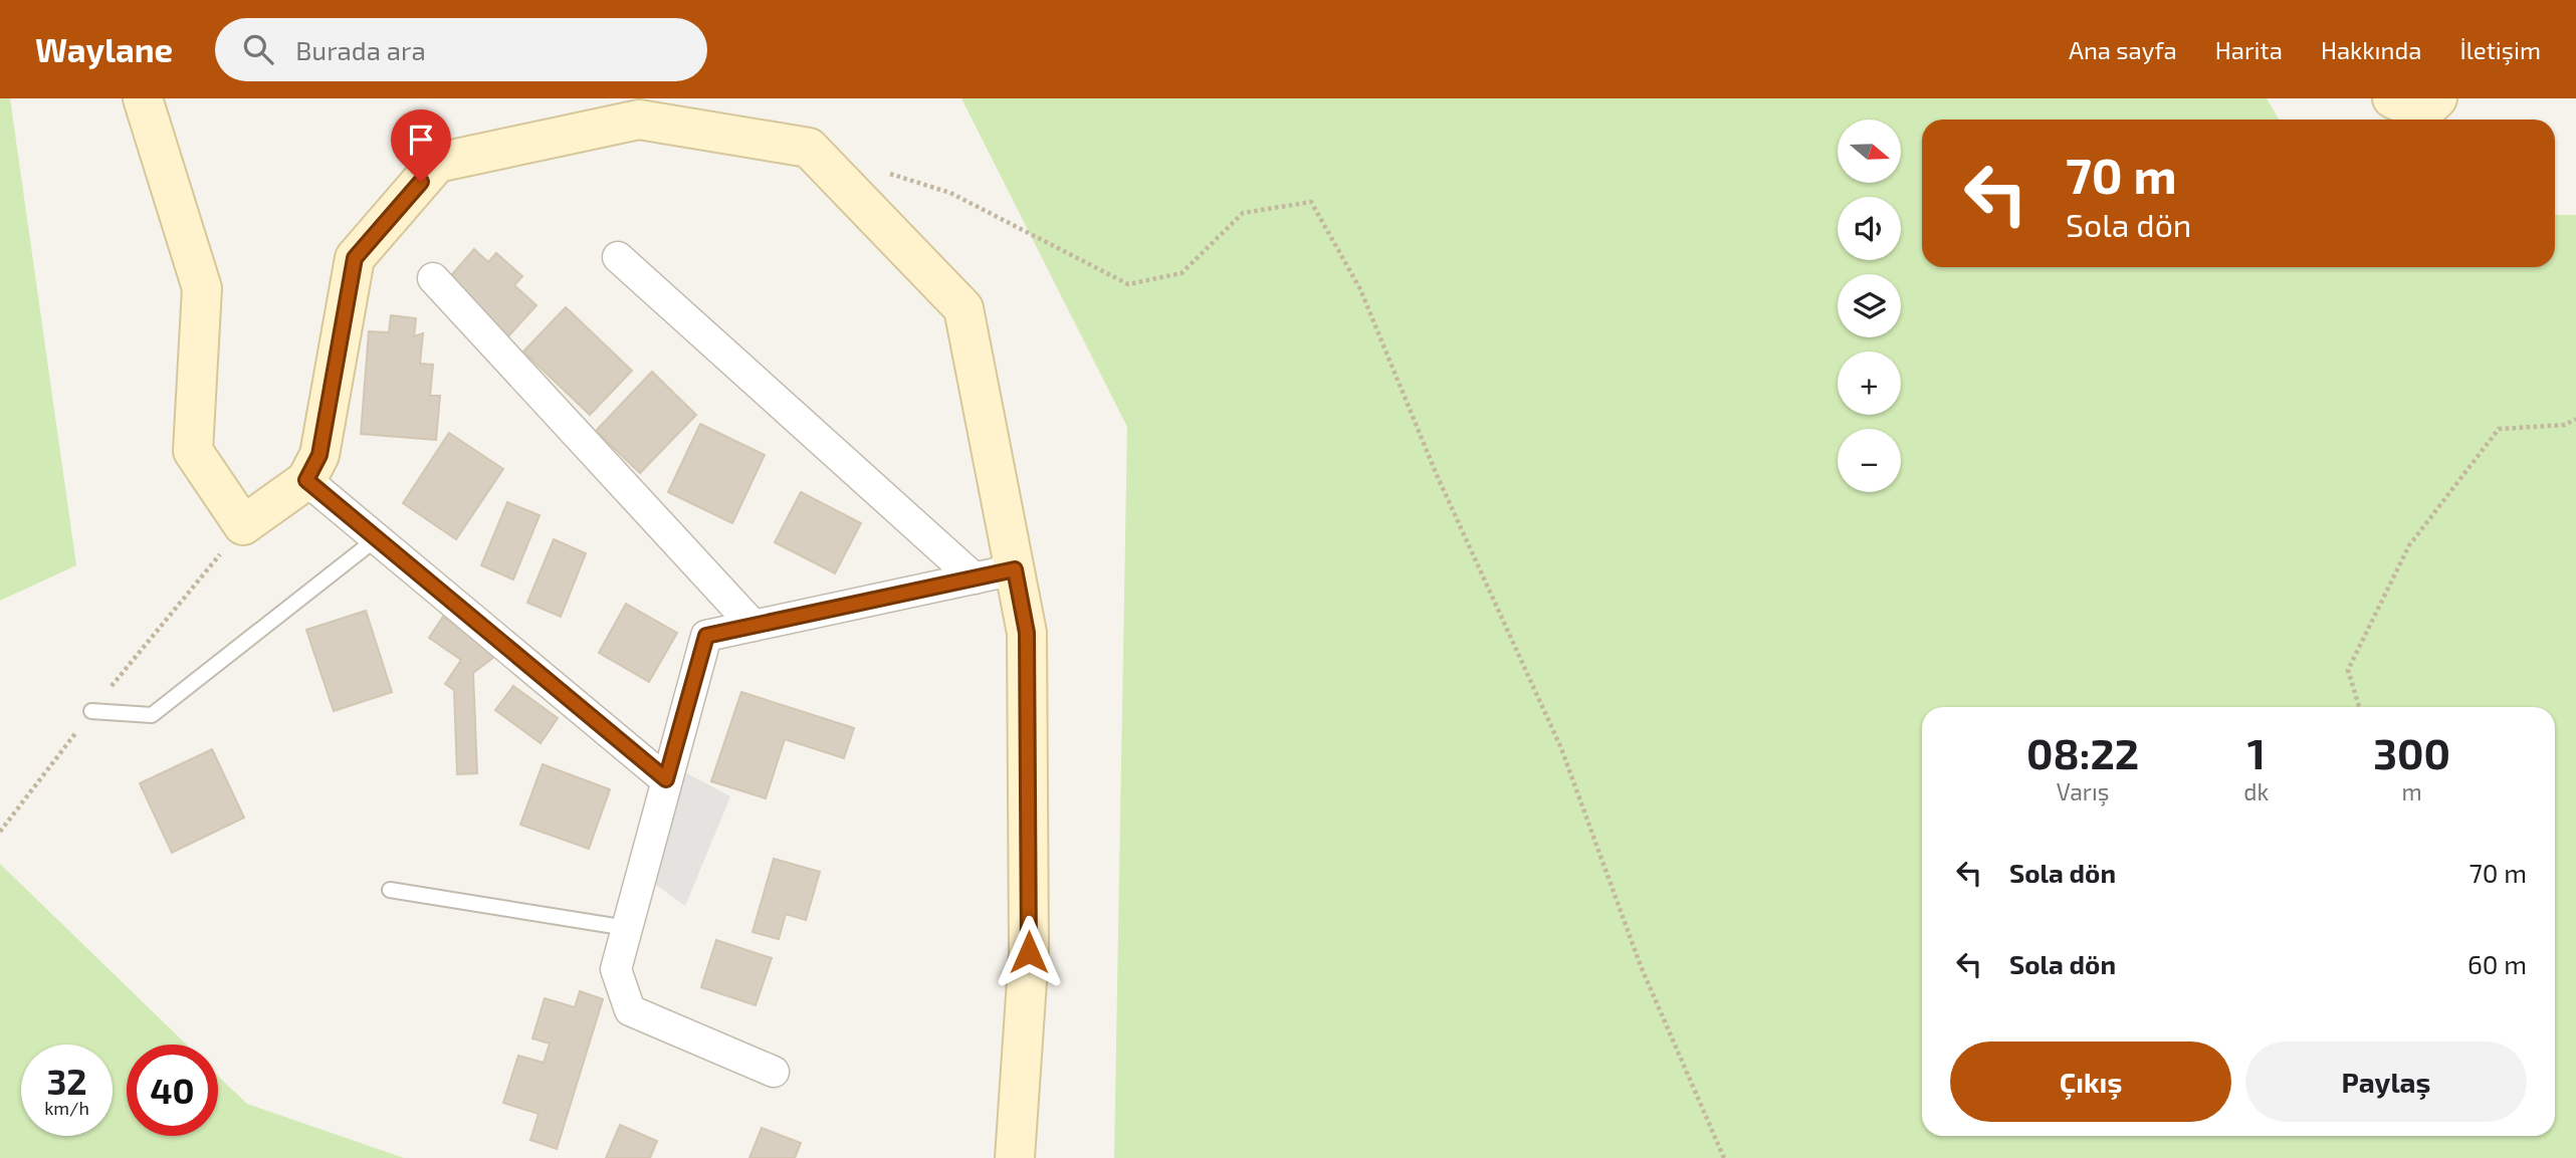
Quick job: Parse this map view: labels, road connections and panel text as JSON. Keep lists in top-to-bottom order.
{
  "north": "right",
  "page": {
    "header": "Waylane",
    "search": "Burada ara",
    "nav": [
      "Ana sayfa",
      "Harita",
      "Hakkında",
      "İletişim"
    ],
    "map_buttons": ["+", "−"],
    "turn": ["70 m", "Sola dön"],
    "eta": [
      "08:22",
      "Varış",
      "1",
      "dk",
      "300",
      "m"
    ],
    "list": [
      {
        "name": "Sola dön",
        "value": "70 m"
      },
      {
        "name": "Sola dön",
        "value": "60 m"
      }
    ],
    "buttons": ["Çıkış", "Paylaş"],
    "speed": "32 km/h",
    "limit": "40"
  }
}
